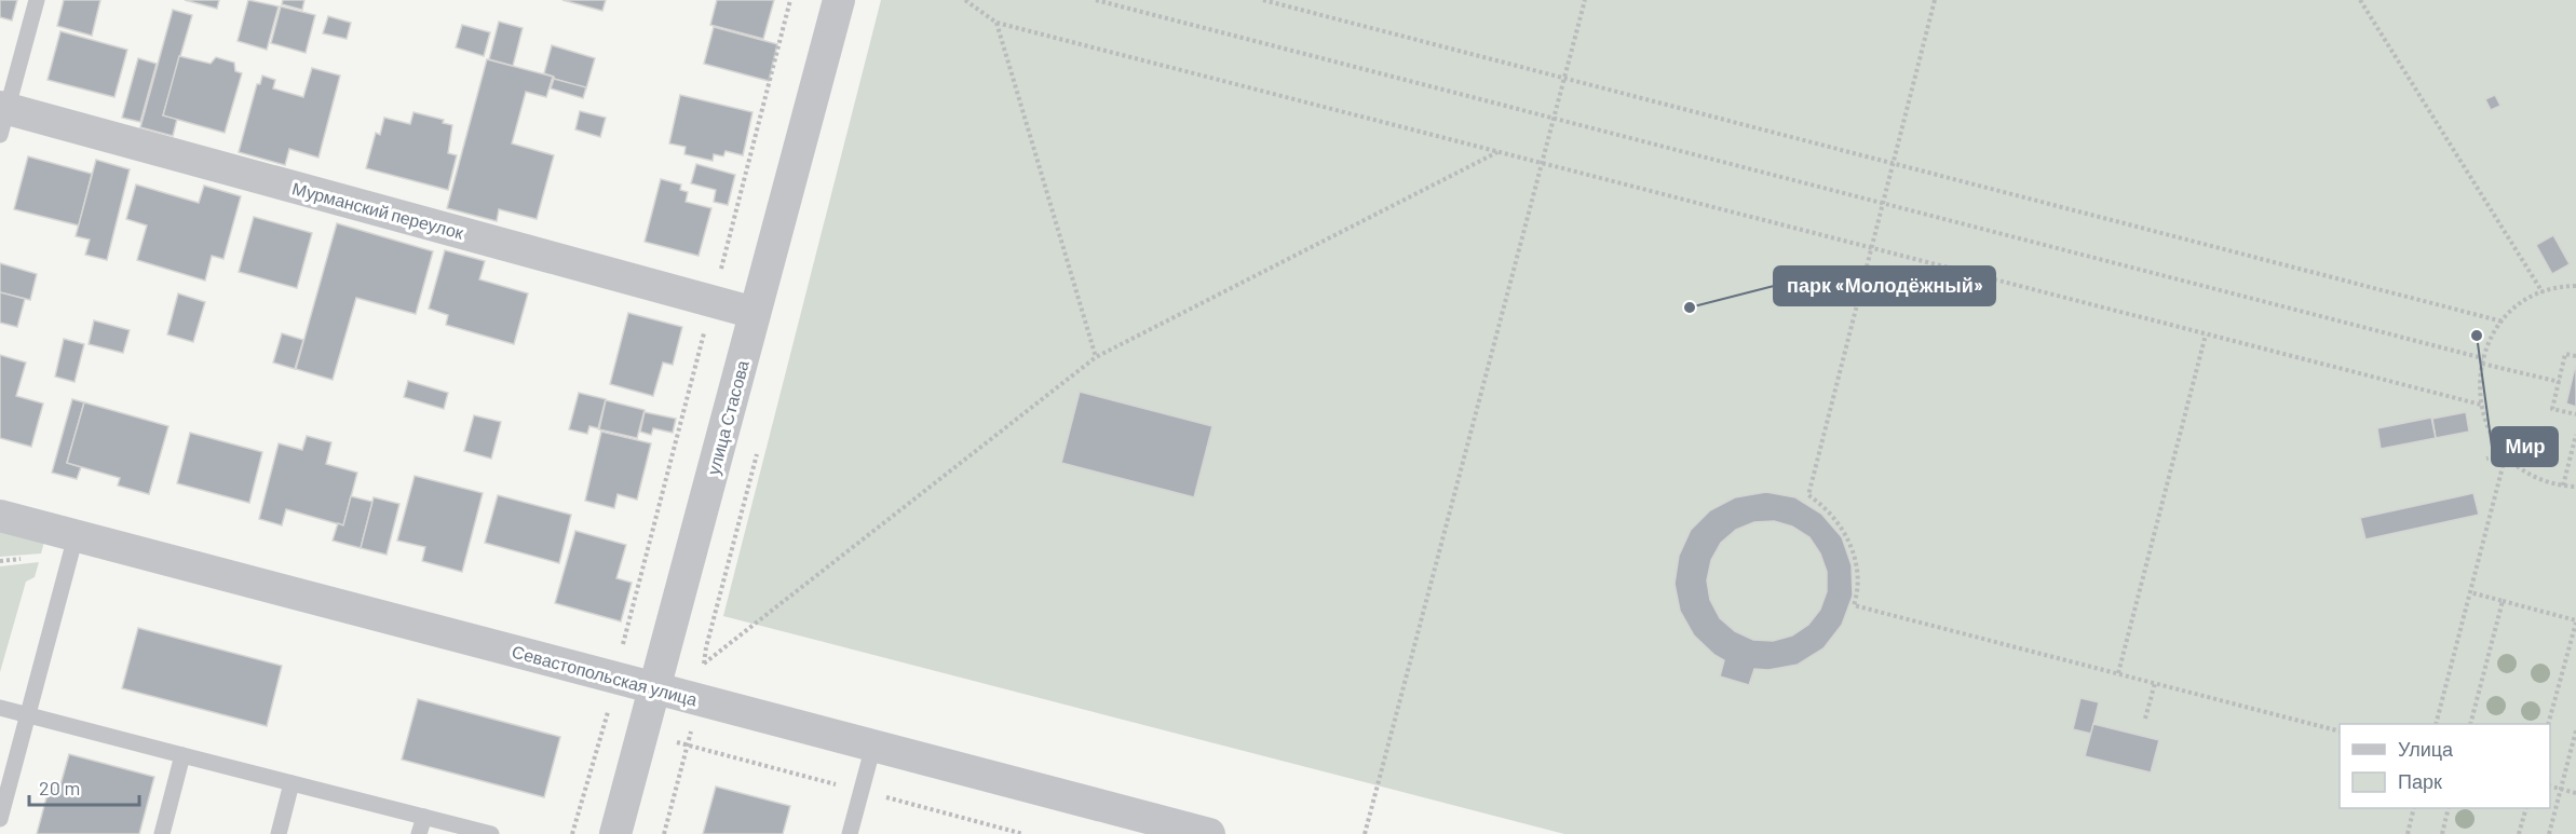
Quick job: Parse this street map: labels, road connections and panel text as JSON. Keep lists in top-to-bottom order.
{
  "streets": {
    "street": ["Мурманский переулок", "улица Стасова", "Севастопольская улица"]
  },
  "crossings": [
    ["Мурманский переулок", "улица Стасова"],
    ["улица Стасова", "Севастопольская улица"]
  ],
  "places": ["парк «Молодёжный»", "Мир"],
  "legend": ["Улица", "Парк"],
  "scale_bar": "20 m"
}
